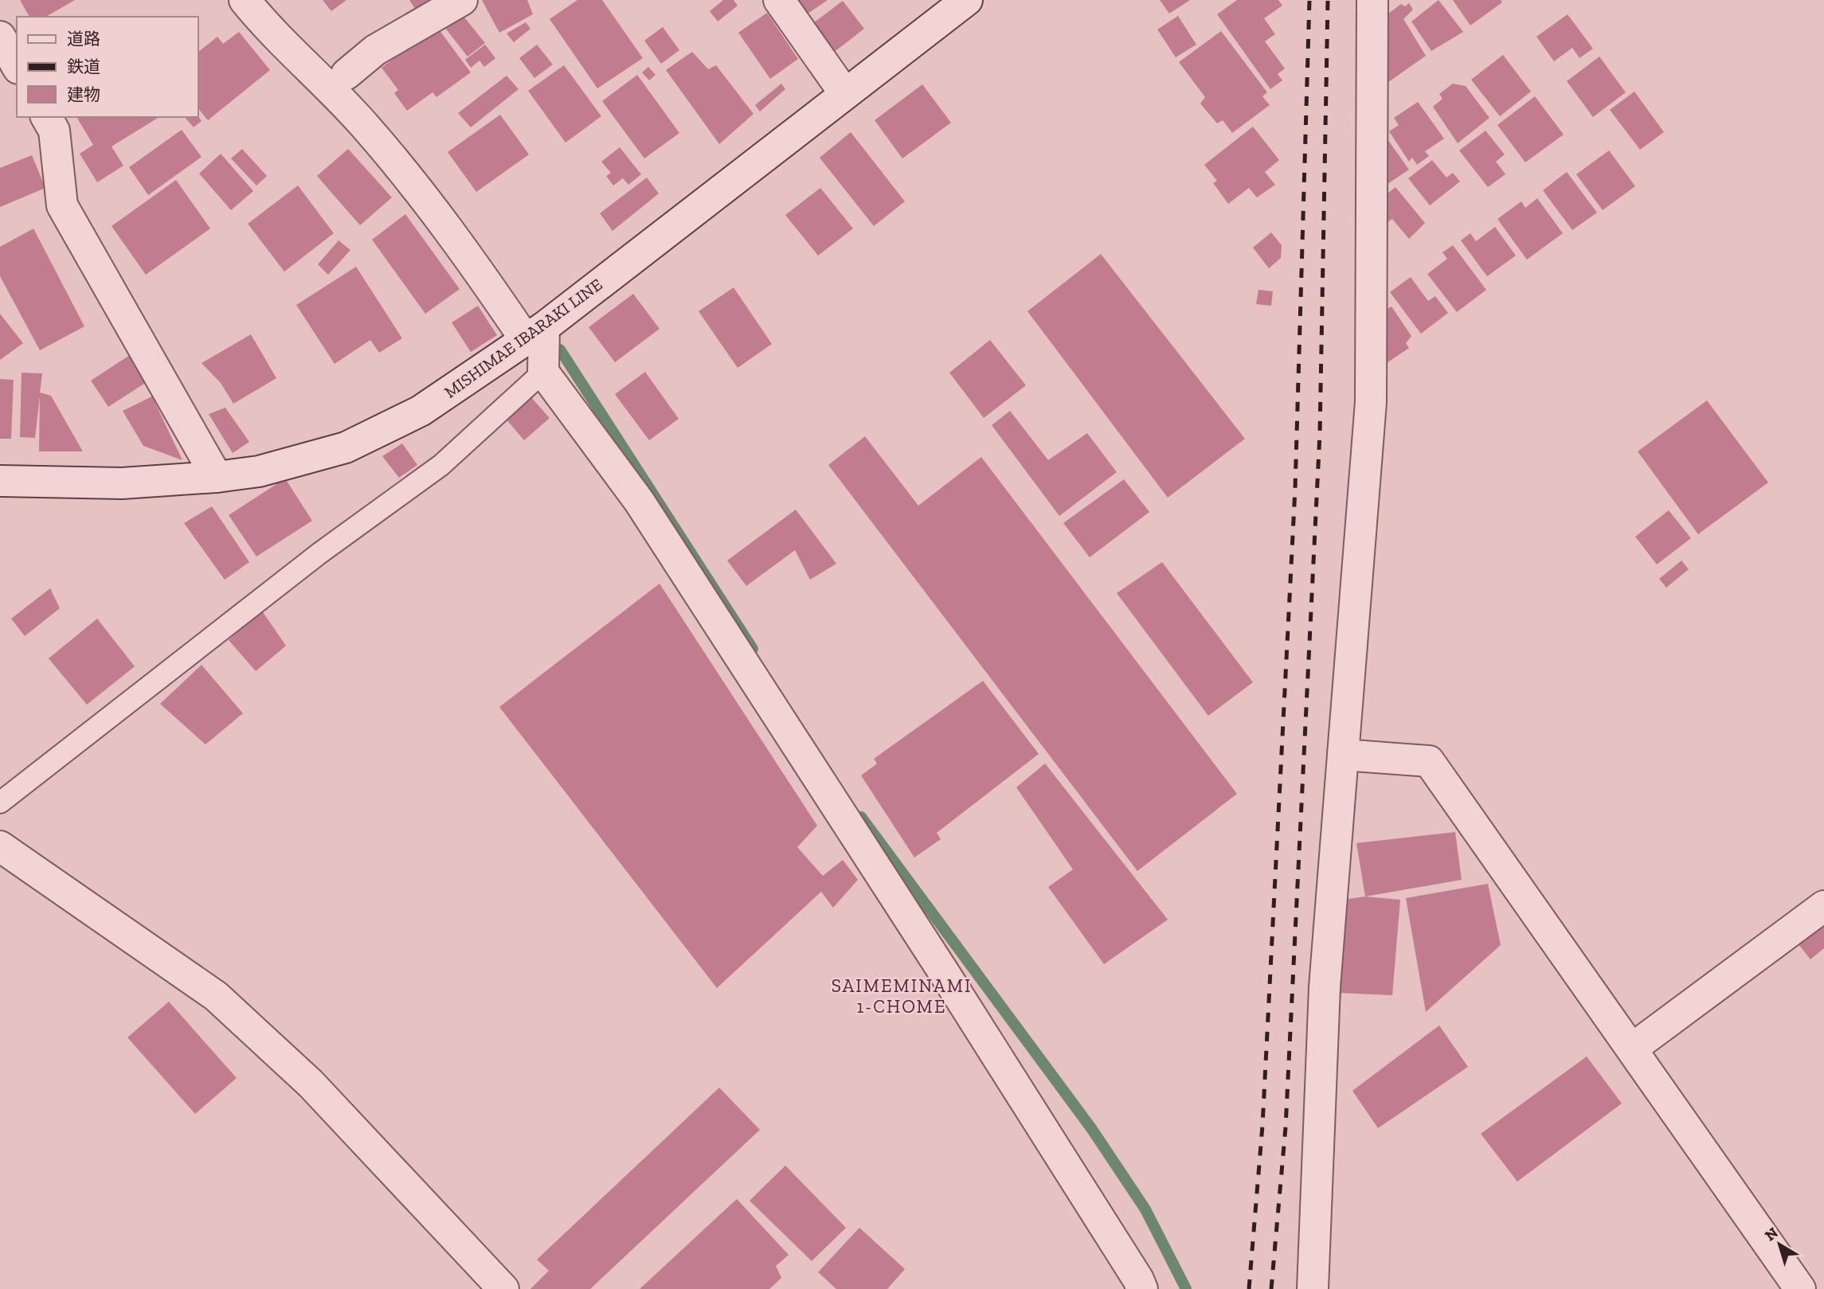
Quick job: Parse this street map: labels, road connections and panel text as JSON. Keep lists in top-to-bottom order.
{
  "streets": {
    "street": ["MISHIMAE IBARAKI LINE"]
  },
  "districts": ["SAIMEMINAMI 1-CHOME"],
  "legend": ["道路", "鉄道", "建物"],
  "north": "top left"
}
